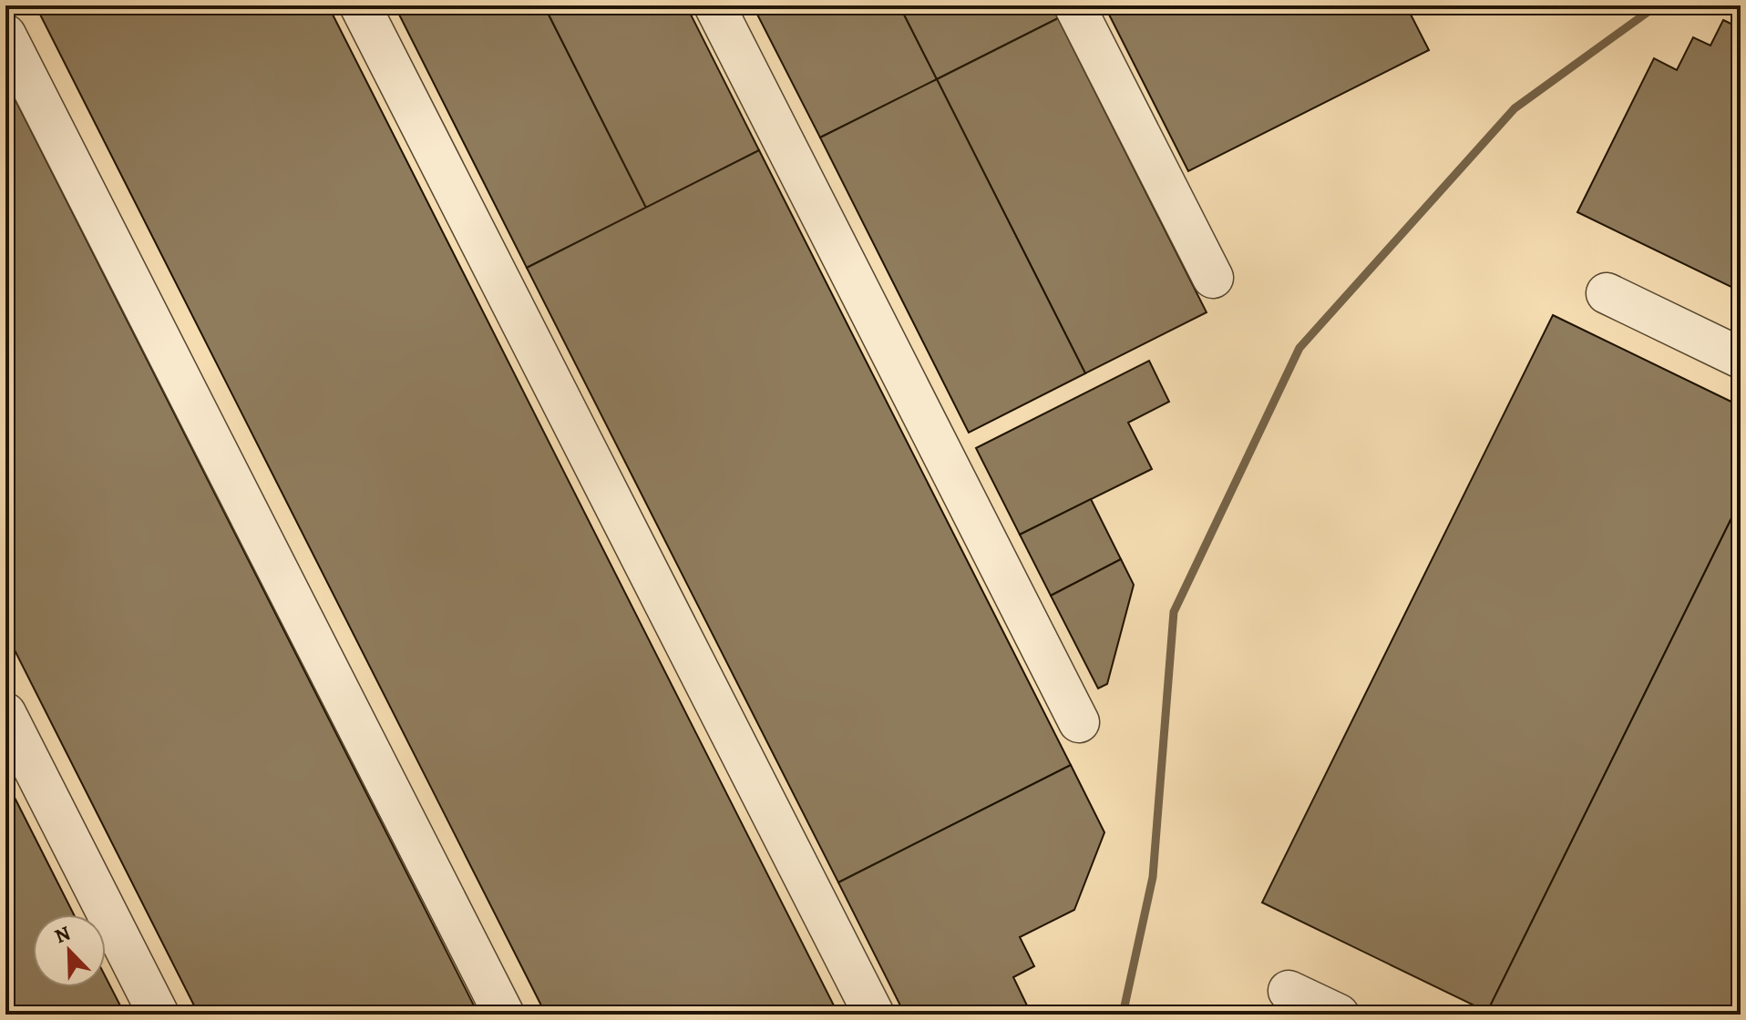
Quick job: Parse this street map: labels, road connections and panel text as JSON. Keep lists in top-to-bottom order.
{
  "north": "top left"
}
